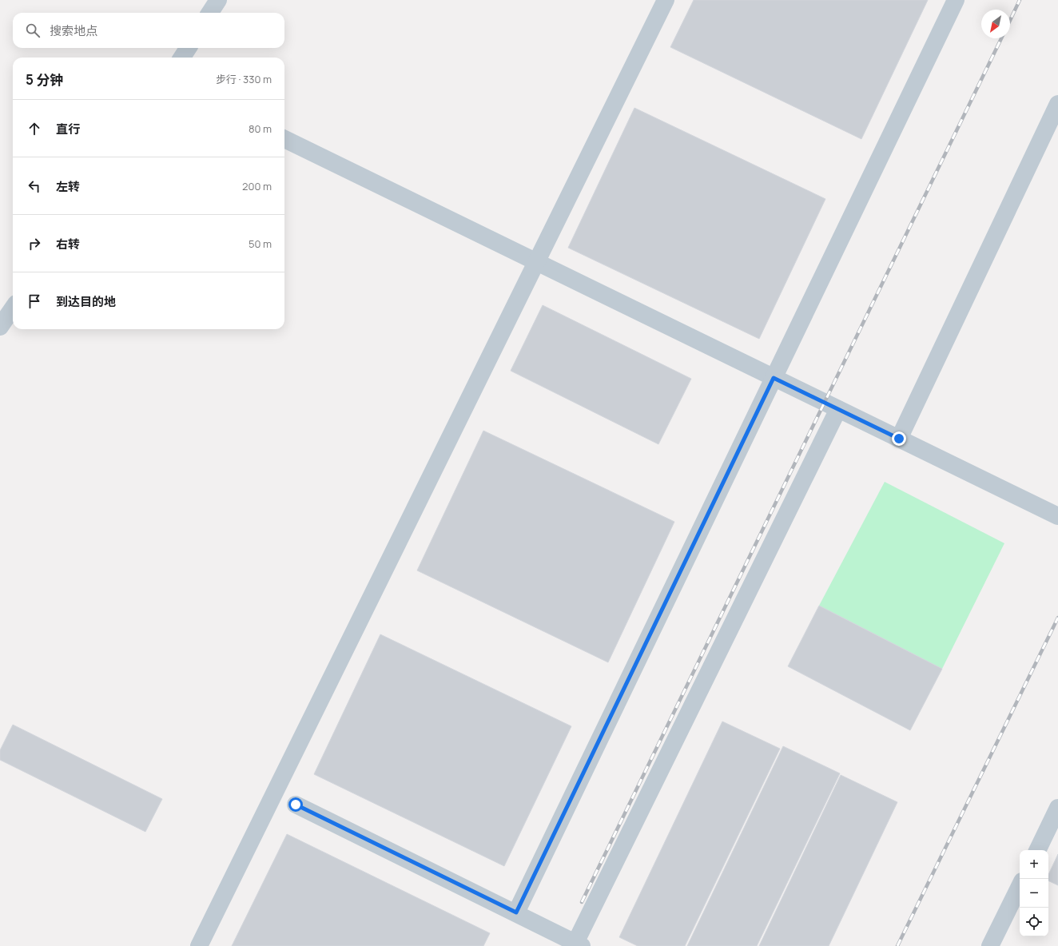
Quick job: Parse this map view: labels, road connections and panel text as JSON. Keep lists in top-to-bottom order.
{
  "north": "bottom left",
  "page": {
    "search": "搜索地点",
    "heading": ["5 分钟", "步行 · 330 m"],
    "list": [
      ["直行", "80 m"],
      ["左转", "200 m"],
      ["右转", "50 m"],
      "到达目的地"
    ],
    "map_buttons": ["+", "−"]
  }
}
